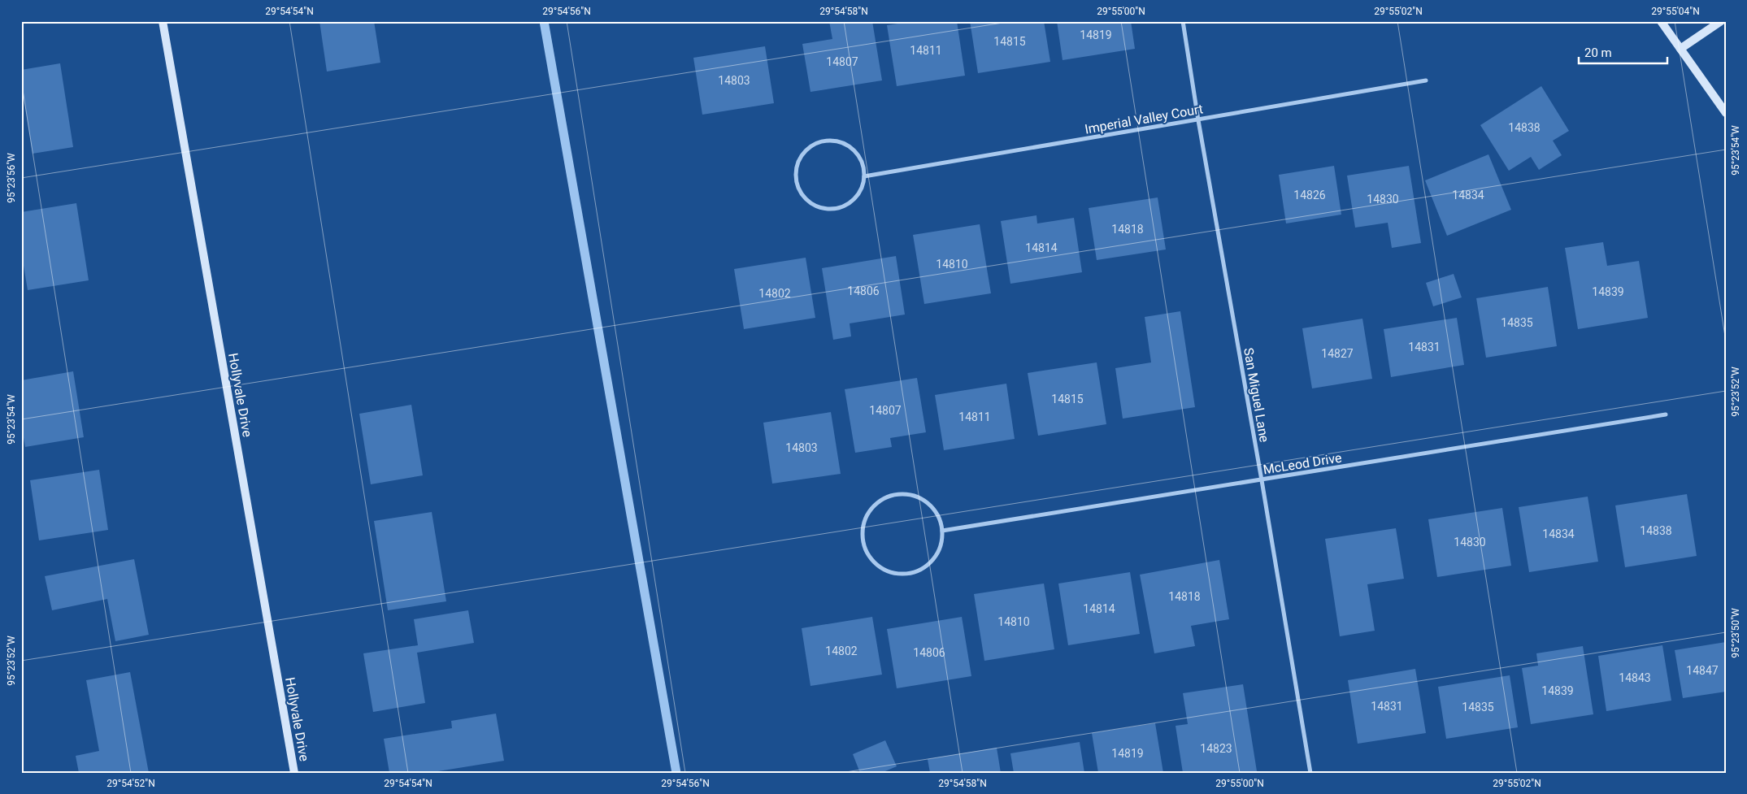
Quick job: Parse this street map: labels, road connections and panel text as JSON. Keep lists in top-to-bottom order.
{
  "streets": {
    "street": [
      "Imperial Valley Court",
      "Hollyvale Drive",
      "San Miguel Lane",
      "McLeod Drive"
    ]
  },
  "crossings": [
    ["Imperial Valley Court", "San Miguel Lane"],
    ["San Miguel Lane", "McLeod Drive"]
  ],
  "house_numbers": [
    "14819",
    "14815",
    "14811",
    "14807",
    "14803",
    "14838",
    "14826",
    "14834",
    "14830",
    "14818",
    "14814",
    "14810",
    "14806",
    "14839",
    "14802",
    "14835",
    "14831",
    "14827",
    "14815",
    "14807",
    "14811",
    "14803",
    "14838",
    "14834",
    "14830",
    "14818",
    "14814",
    "14810",
    "14802",
    "14806",
    "14847",
    "14843",
    "14839",
    "14831",
    "14835",
    "14823",
    "14819"
  ],
  "scale_bar": "20 m",
  "coordinates": [
    "29°54'54\"N",
    "29°54'56\"N",
    "29°54'58\"N",
    "29°55'00\"N",
    "29°55'02\"N",
    "29°55'04\"N",
    "95°23'54\"W",
    "95°23'56\"W",
    "95°23'52\"W",
    "95°23'50\"W",
    "29°54'52\"N"
  ]
}
